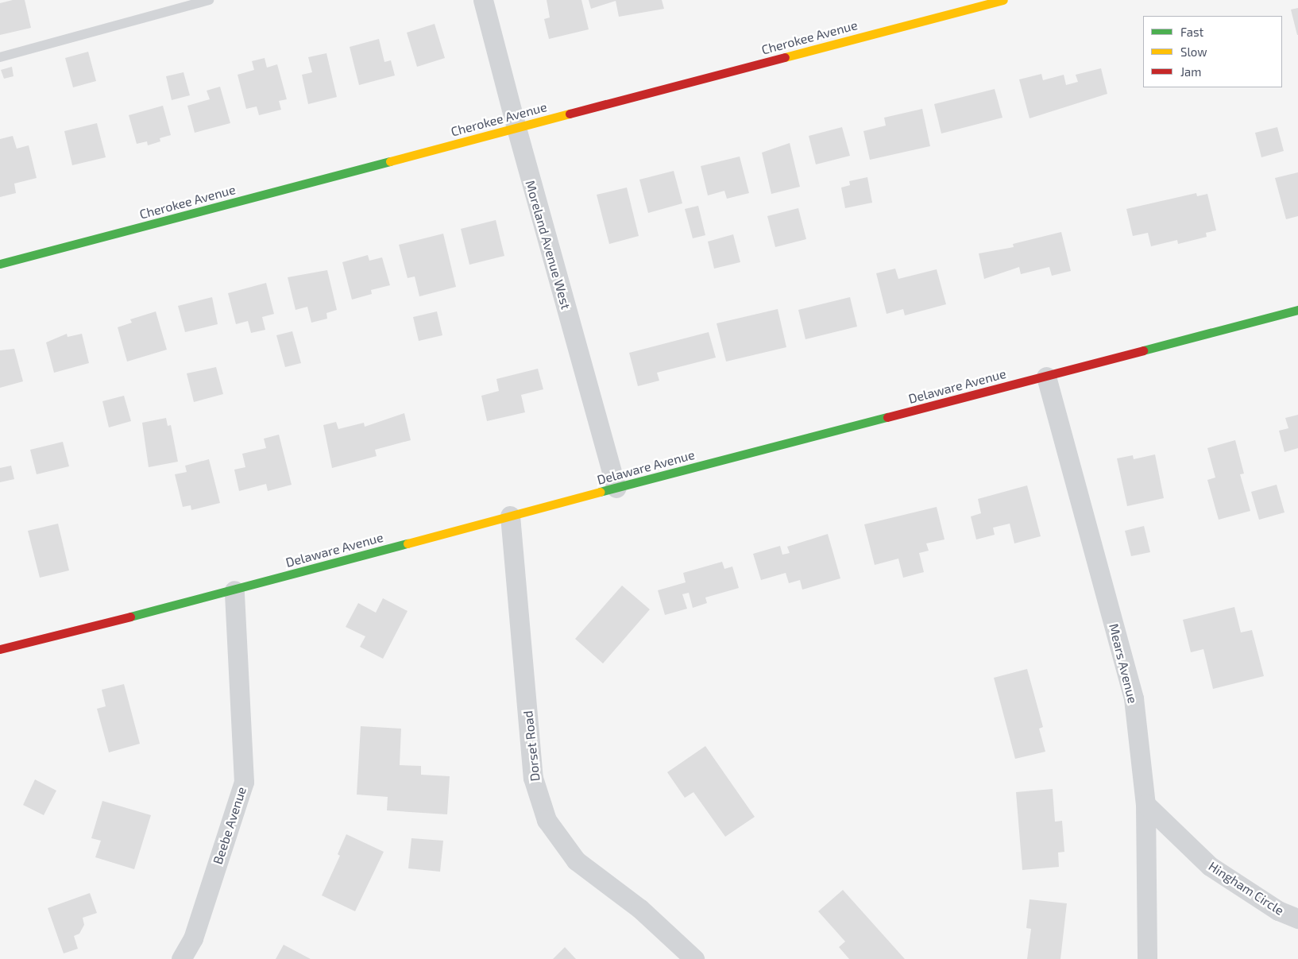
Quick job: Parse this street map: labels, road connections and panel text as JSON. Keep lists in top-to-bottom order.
{
  "streets": {
    "street": [
      "Cherokee Avenue",
      "Moreland Avenue West",
      "Delaware Avenue",
      "Mears Avenue",
      "Dorset Road",
      "Beebe Avenue",
      "Hingham Circle"
    ]
  },
  "crossings": [
    ["Cherokee Avenue", "Moreland Avenue West"],
    ["Moreland Avenue West", "Delaware Avenue"],
    ["Delaware Avenue", "Mears Avenue"],
    ["Delaware Avenue", "Dorset Road"],
    ["Delaware Avenue", "Beebe Avenue"],
    ["Mears Avenue", "Hingham Circle"]
  ],
  "legend": ["Fast", "Slow", "Jam"]
}
